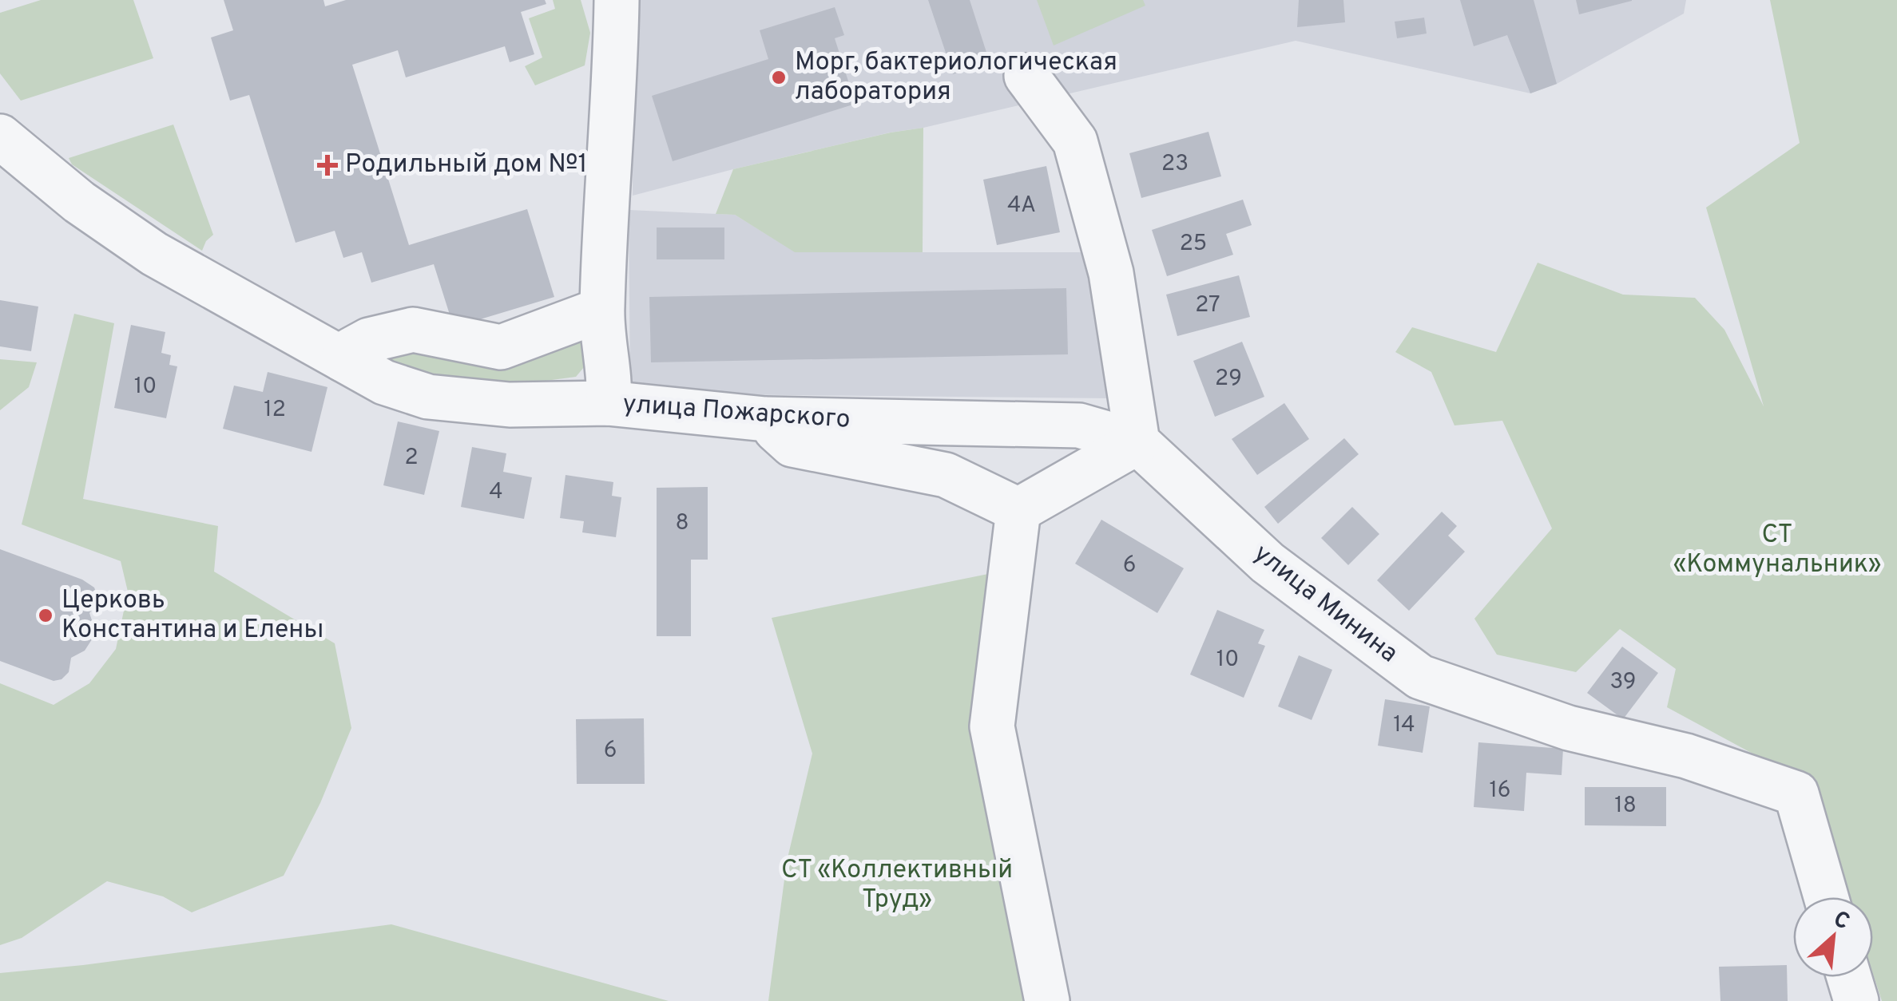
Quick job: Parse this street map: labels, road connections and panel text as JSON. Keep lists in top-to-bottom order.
{
  "streets": {
    "street": ["улица Пожарского", "улица Минина"]
  },
  "crossings": [
    ["улица Пожарского", "улица Минина"]
  ],
  "parks": ["СТ «Коммунальник»", "СТ «Коллективный Труд»"],
  "places": {
    "other": ["Морг, бактериологическая лаборатория", "Церковь Константина и Елены"],
    "health": ["Родильный дом №1"]
  },
  "house_numbers": [
    "23",
    "4А",
    "25",
    "27",
    "29",
    "10",
    "12",
    "2",
    "4",
    "8",
    "6",
    "10",
    "39",
    "14",
    "6",
    "16",
    "18"
  ],
  "north": "top right"
}
